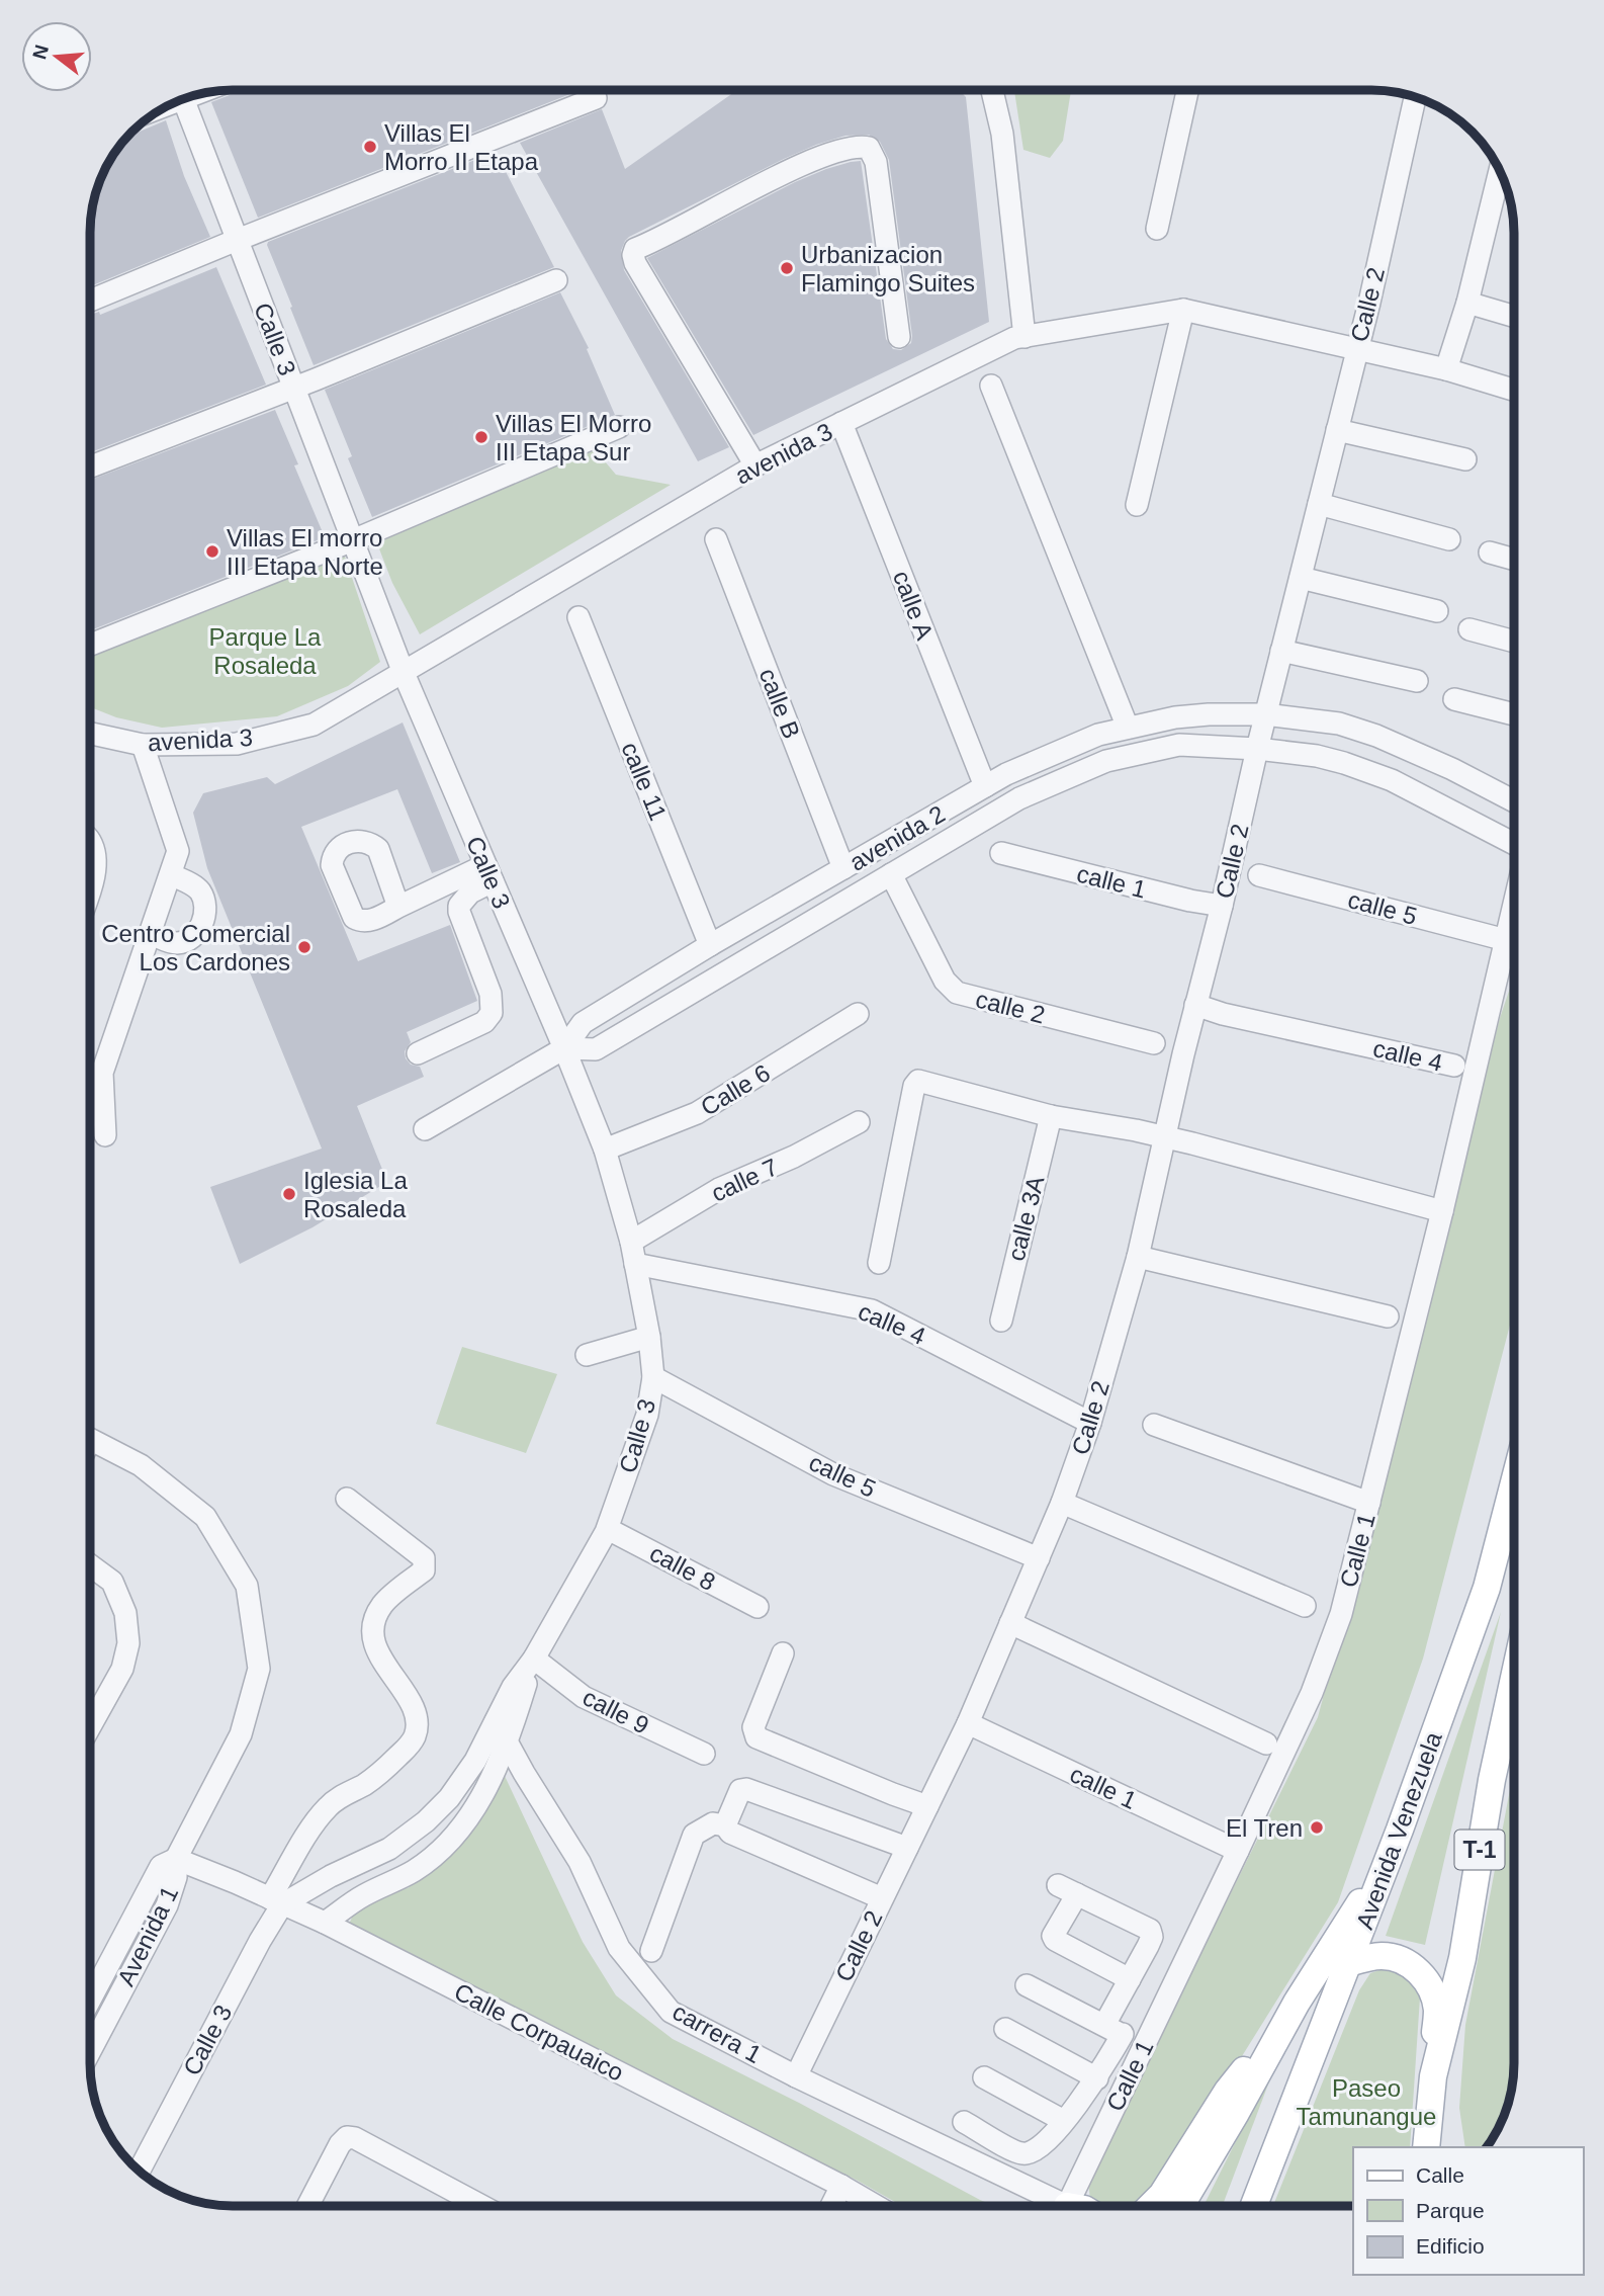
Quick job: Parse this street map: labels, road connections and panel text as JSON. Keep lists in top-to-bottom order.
{
  "streets": {
    "main road": ["Avenida Venezuela", "T-1"],
    "street": [
      "Calle 2",
      "Calle 3",
      "avenida 3",
      "calle A",
      "calle B",
      "calle 11",
      "avenida 2",
      "calle 1",
      "calle 5",
      "calle 2",
      "calle 4",
      "Calle 6",
      "calle 7",
      "calle 3A",
      "Calle 1",
      "calle 8",
      "calle 9",
      "Avenida 1",
      "Calle Corpauaico",
      "carrera 1"
    ]
  },
  "crossings": [
    ["Calle 2", "avenida 3"],
    ["Calle 2", "avenida 2"],
    ["Calle 2", "calle 1"],
    ["Calle 2", "calle 5"],
    ["Calle 2", "calle 4"],
    ["Calle 2", "Calle 1"],
    ["Calle 2", "carrera 1"],
    ["Calle 3", "avenida 3"],
    ["Calle 3", "avenida 2"],
    ["Calle 3", "calle 5"],
    ["Calle 3", "calle 4"],
    ["Calle 3", "Calle 6"],
    ["Calle 3", "calle 7"],
    ["Calle 3", "calle 8"],
    ["Calle 3", "calle 9"],
    ["Calle 3", "Calle Corpauaico"],
    ["avenida 3", "calle A"],
    ["calle A", "avenida 2"],
    ["calle B", "avenida 2"],
    ["calle 11", "avenida 2"],
    ["calle 1", "Calle 1"],
    ["calle 5", "Calle 1"],
    ["Avenida 1", "Calle Corpauaico"]
  ],
  "parks": ["Parque La Rosaleda", "Paseo Tamunangue"],
  "places": [
    "Villas El Morro II Etapa",
    "Urbanizacion Flamingo Suites",
    "Villas El Morro III Etapa Sur",
    "Villas El morro III Etapa Norte",
    "Centro Comercial Los Cardones",
    "Iglesia La Rosaleda",
    "El Tren"
  ],
  "legend": ["Calle", "Parque", "Edificio"],
  "north": "left"
}
